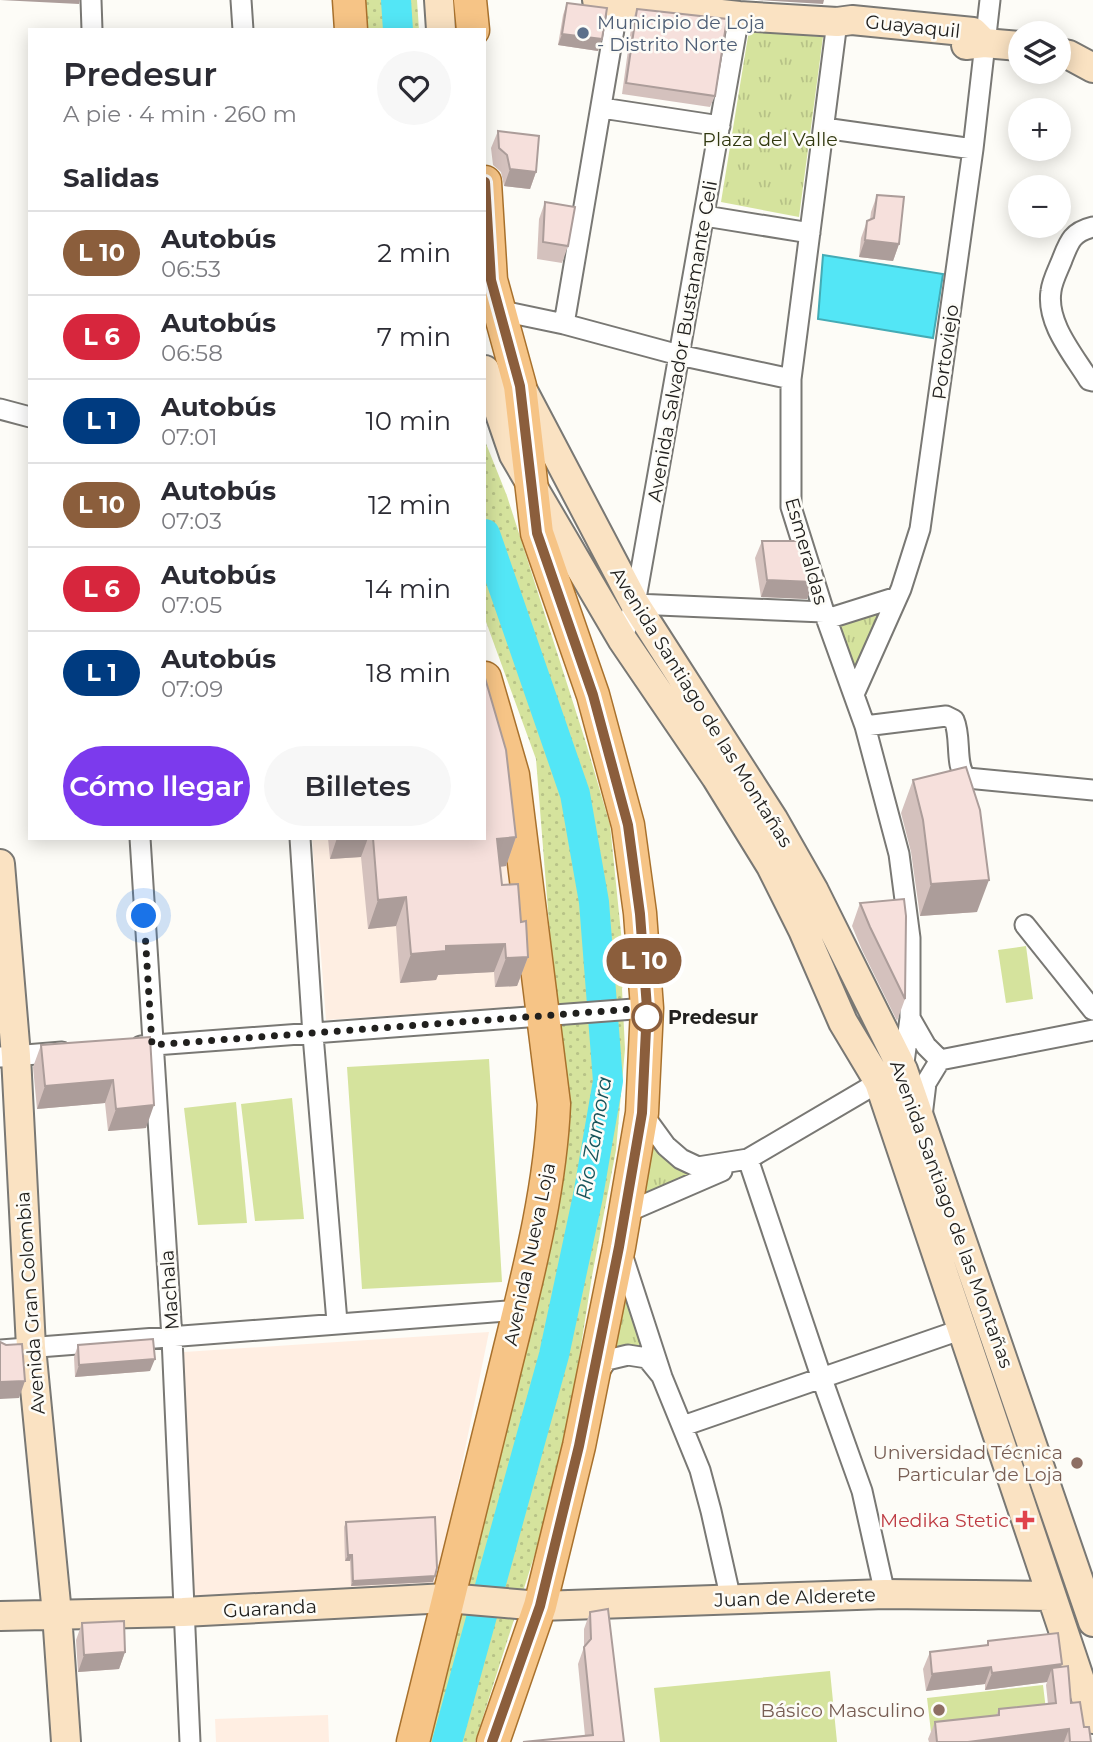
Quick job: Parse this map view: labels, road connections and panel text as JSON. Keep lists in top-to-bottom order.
{
  "streets": {
    "main road": [
      "Guayaquil",
      "Avenida Santiago de las Montañas",
      "Avenida Nueva Loja",
      "Avenida Gran Colombia",
      "Juan de Alderete",
      "Guaranda"
    ],
    "street": [
      "Avenida Salvador Bustamante Celi",
      "Portoviejo",
      "Esmeraldas",
      "Machala"
    ]
  },
  "crossings": [
    ["Guayaquil", "Avenida Salvador Bustamante Celi"],
    ["Guayaquil", "Portoviejo"],
    ["Guayaquil", "Esmeraldas"],
    ["Avenida Salvador Bustamante Celi", "Avenida Santiago de las Montañas"],
    ["Portoviejo", "Esmeraldas"],
    ["Esmeraldas", "Avenida Santiago de las Montañas"],
    ["Avenida Santiago de las Montañas", "Juan de Alderete"],
    ["Avenida Nueva Loja", "Guaranda"],
    ["Machala", "Guaranda"],
    ["Avenida Gran Colombia", "Guaranda"],
    ["Juan de Alderete", "Guaranda"]
  ],
  "water": ["Río Zamora"],
  "parks": ["Plaza del Valle"],
  "places": {
    "other": [
      "Municipio de Loja - Distrito Norte",
      "Predesur",
      "Universidad Técnica Particular de Loja",
      "Básico Masculino"
    ],
    "health": ["Medika Stetic"]
  },
  "page": {
    "on_map": "L 10",
    "map_buttons": ["+", "−"],
    "heading": [
      ["Predesur", "A pie · 4 min · 260 m"],
      "Salidas"
    ],
    "list": [
      {
        "mark": "L 10",
        "name": "Autobús",
        "note": "06:53",
        "value": "2 min"
      },
      {
        "mark": "L 6",
        "name": "Autobús",
        "note": "06:58",
        "value": "7 min"
      },
      {
        "mark": "L 1",
        "name": "Autobús",
        "note": "07:01",
        "value": "10 min"
      },
      {
        "mark": "L 10",
        "name": "Autobús",
        "note": "07:03",
        "value": "12 min"
      },
      {
        "mark": "L 6",
        "name": "Autobús",
        "note": "07:05",
        "value": "14 min"
      },
      {
        "mark": "L 1",
        "name": "Autobús",
        "note": "07:09",
        "value": "18 min"
      }
    ],
    "buttons": ["Cómo llegar", "Billetes"]
  }
}
